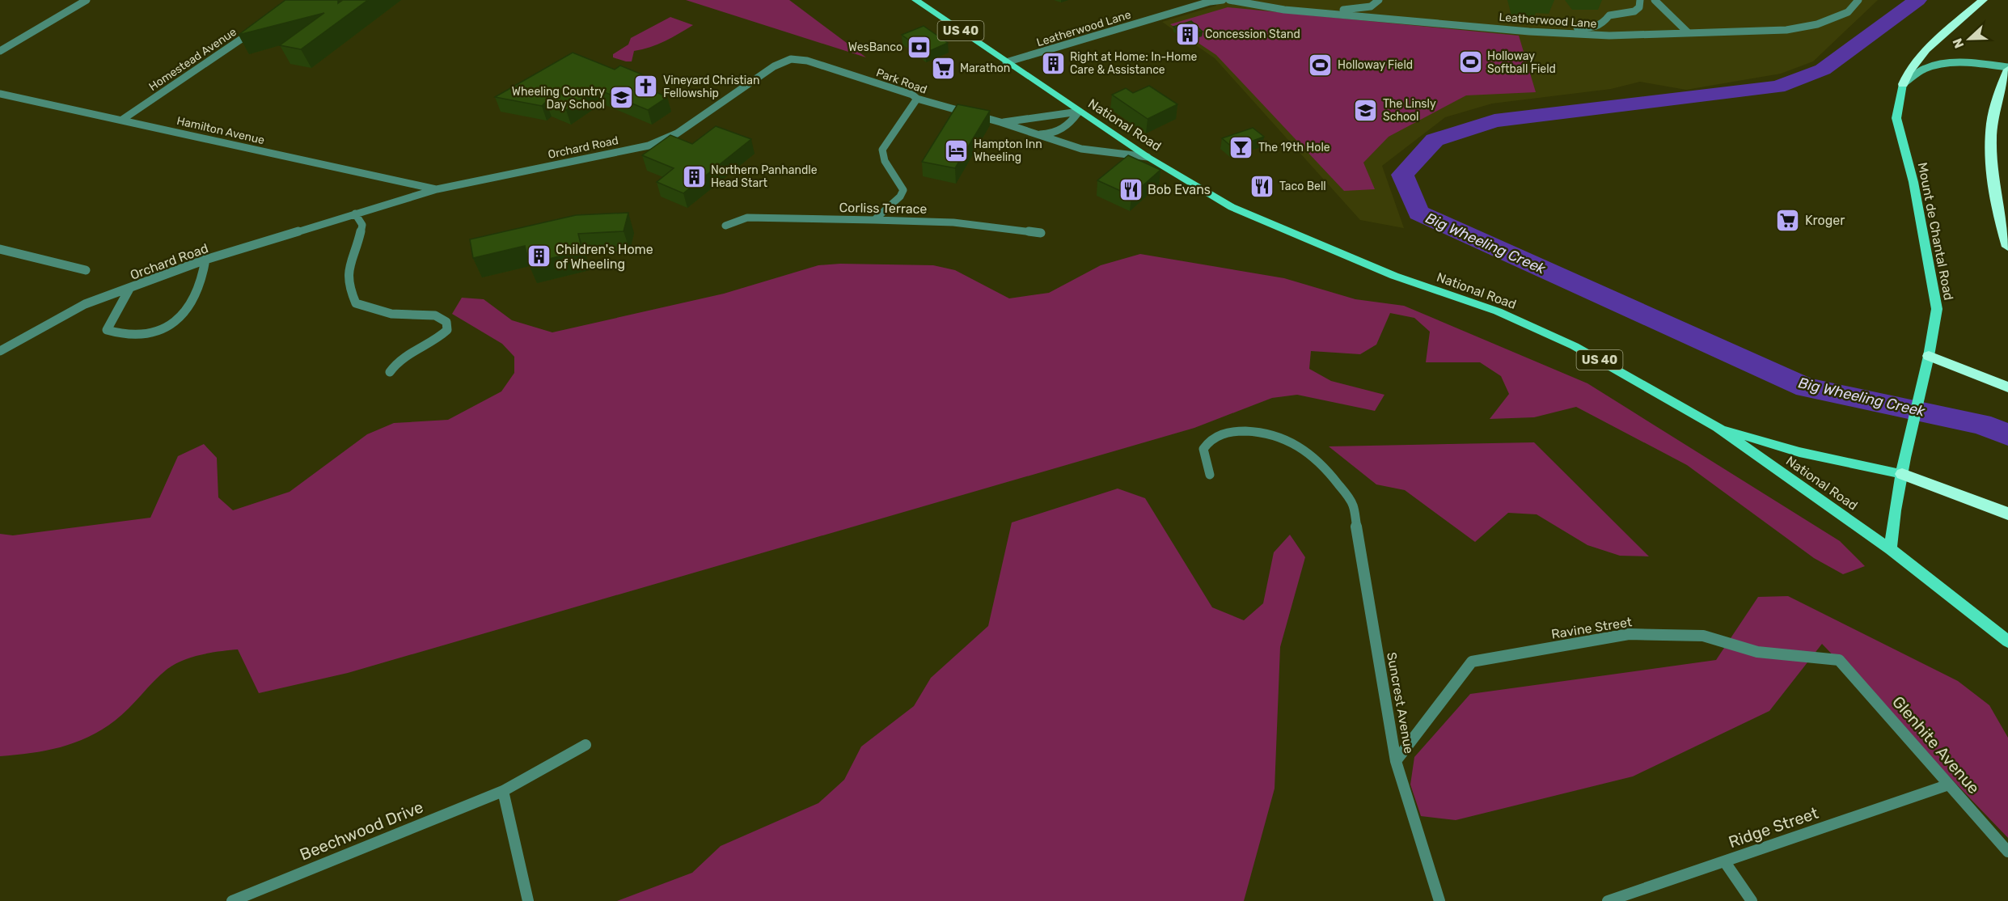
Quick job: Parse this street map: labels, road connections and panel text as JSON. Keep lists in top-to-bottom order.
{
  "streets": {
    "main road": ["US 40", "National Road", "Mount de Chantal Road"],
    "street": [
      "Leatherwood Lane",
      "Homestead Avenue",
      "Park Road",
      "Hamilton Avenue",
      "Orchard Road",
      "Corliss Terrace",
      "Ravine Street",
      "Suncrest Avenue",
      "Glenhite Avenue",
      "Ridge Street",
      "Beechwood Drive"
    ]
  },
  "crossings": [
    ["Leatherwood Lane", "National Road"],
    ["Homestead Avenue", "Hamilton Avenue"],
    ["Park Road", "National Road"],
    ["Park Road", "Orchard Road"],
    ["National Road", "Mount de Chantal Road"],
    ["Hamilton Avenue", "Orchard Road"],
    ["Ravine Street", "Suncrest Avenue"],
    ["Ravine Street", "Glenhite Avenue"],
    ["Glenhite Avenue", "Ridge Street"]
  ],
  "water": ["Big Wheeling Creek"],
  "places": {
    "building": [
      "Concession Stand",
      "Right at Home: In-Home Care & Assistance",
      "Northern Panhandle Head Start",
      "Children's Home of Wheeling"
    ],
    "bank": ["WesBanco"],
    "sports": ["Holloway Softball Field", "Holloway Field"],
    "supermarket": ["Marathon", "Kroger"],
    "church": ["Vineyard Christian Fellowship"],
    "school or university": ["Wheeling Country Day School", "The Linsly School"],
    "bar": ["The 19th Hole"],
    "hotel": ["Hampton Inn Wheeling"],
    "restaurant": ["Taco Bell", "Bob Evans"]
  },
  "north": "left"
}
